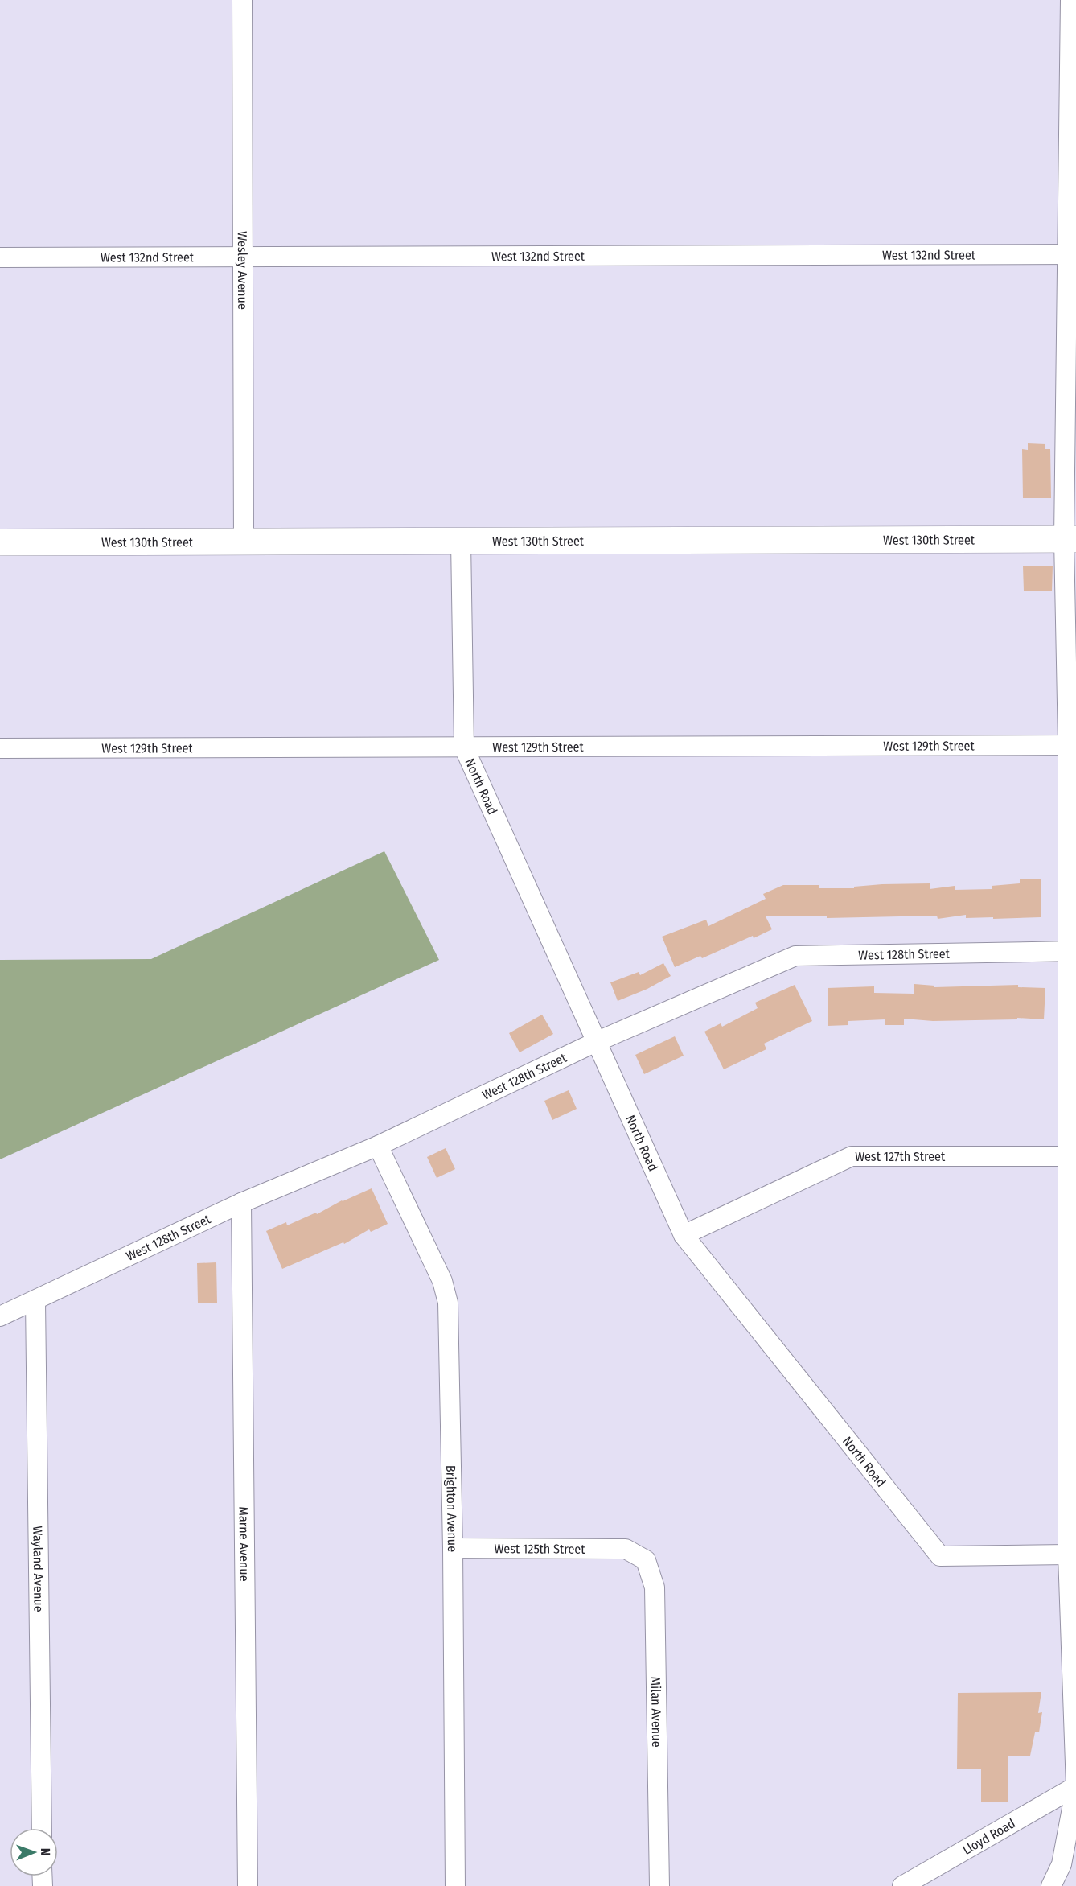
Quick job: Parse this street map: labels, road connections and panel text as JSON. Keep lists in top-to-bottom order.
{
  "streets": {
    "main road": ["West 130th Street"],
    "street": [
      "West 132nd Street",
      "Wesley Avenue",
      "West 129th Street",
      "North Road",
      "West 128th Street",
      "West 127th Street",
      "Brighton Avenue",
      "Marne Avenue",
      "West 125th Street",
      "Wayland Avenue",
      "Milan Avenue",
      "Lloyd Road"
    ]
  },
  "crossings": [
    ["West 132nd Street", "Wesley Avenue"],
    ["Wesley Avenue", "West 130th Street"],
    ["West 130th Street", "North Road"],
    ["West 129th Street", "North Road"],
    ["North Road", "West 128th Street"],
    ["North Road", "West 127th Street"],
    ["West 128th Street", "Brighton Avenue"],
    ["West 128th Street", "Marne Avenue"],
    ["West 128th Street", "Wayland Avenue"],
    ["Brighton Avenue", "West 125th Street"],
    ["West 125th Street", "Milan Avenue"]
  ],
  "north": "right"
}
